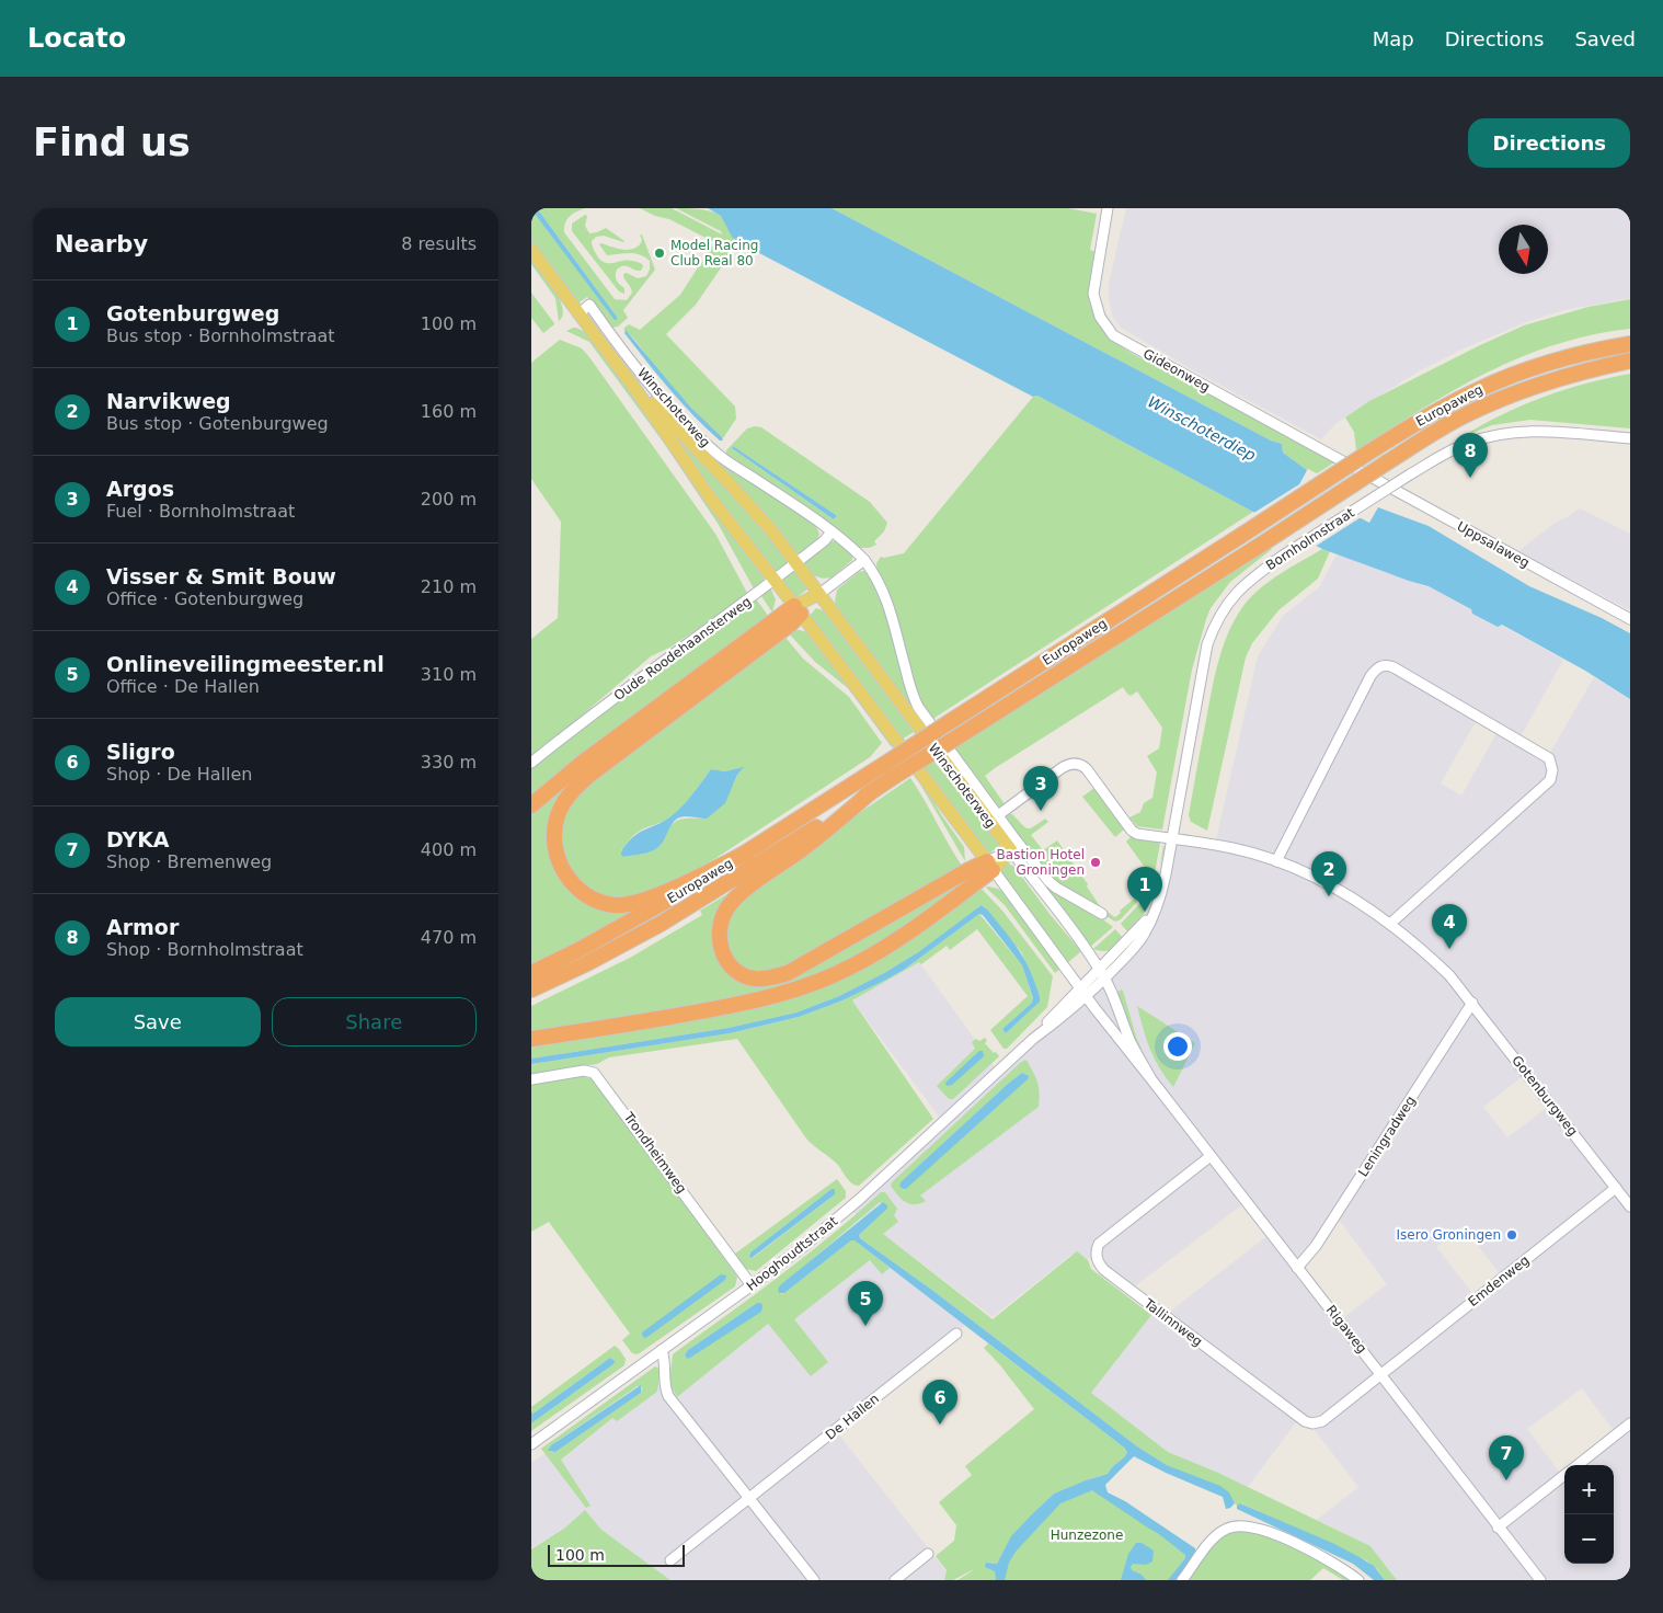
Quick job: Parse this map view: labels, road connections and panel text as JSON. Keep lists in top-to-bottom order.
{
  "streets": {
    "highway": ["Europaweg"],
    "main road": ["Winschoterweg"],
    "street": [
      "Gideonweg",
      "Bornholmstraat",
      "Uppsalaweg",
      "Oude Roodehaansterweg",
      "Gotenburgweg",
      "Leningradweg",
      "Trondheimweg",
      "Hooghoudtstraat",
      "Emdenweg",
      "Tallinnweg",
      "Rigaweg",
      "De Hallen"
    ]
  },
  "crossings": [
    ["Gideonweg", "Uppsalaweg"],
    ["Winschoterweg", "Bornholmstraat"],
    ["Winschoterweg", "Oude Roodehaansterweg"],
    ["Winschoterweg", "Hooghoudtstraat"],
    ["Winschoterweg", "Rigaweg"],
    ["Bornholmstraat", "Gotenburgweg"],
    ["Bornholmstraat", "Hooghoudtstraat"],
    ["Bornholmstraat", "Rigaweg"],
    ["Gotenburgweg", "Leningradweg"],
    ["Gotenburgweg", "Emdenweg"],
    ["Leningradweg", "Rigaweg"],
    ["Trondheimweg", "Hooghoudtstraat"],
    ["Hooghoudtstraat", "Rigaweg"],
    ["Emdenweg", "Tallinnweg"],
    ["Emdenweg", "Rigaweg"],
    ["Tallinnweg", "Rigaweg"]
  ],
  "water": ["Winschoterdiep"],
  "parks": ["Hunzezone"],
  "places": ["Model Racing Club Real 80", "Bastion Hotel Groningen", "Isero Groningen"],
  "scale_bar": "100 m",
  "north": "bottom",
  "page": {
    "header": "Locato",
    "nav": ["Map", "Directions", "Saved"],
    "buttons": [
      "Directions",
      ["Save", "Share"]
    ],
    "title": "Find us",
    "heading": ["Nearby", "8 results"],
    "list": [
      {
        "mark": "1",
        "name": "Gotenburgweg",
        "note": "Bus stop · Bornholmstraat",
        "value": "100 m"
      },
      {
        "mark": "2",
        "name": "Narvikweg",
        "note": "Bus stop · Gotenburgweg",
        "value": "160 m"
      },
      {
        "mark": "3",
        "name": "Argos",
        "note": "Fuel · Bornholmstraat",
        "value": "200 m"
      },
      {
        "mark": "4",
        "name": "Visser & Smit Bouw",
        "note": "Office · Gotenburgweg",
        "value": "210 m"
      },
      {
        "mark": "5",
        "name": "Onlineveilingmeester.nl",
        "note": "Office · De Hallen",
        "value": "310 m"
      },
      {
        "mark": "6",
        "name": "Sligro",
        "note": "Shop · De Hallen",
        "value": "330 m"
      },
      {
        "mark": "7",
        "name": "DYKA",
        "note": "Shop · Bremenweg",
        "value": "400 m"
      },
      {
        "mark": "8",
        "name": "Armor",
        "note": "Shop · Bornholmstraat",
        "value": "470 m"
      }
    ],
    "pins": [
      "8",
      "3",
      "2",
      "1",
      "4",
      "5",
      "6",
      "7"
    ],
    "map_buttons": ["+", "−"],
    "scale": "100 m"
  }
}
